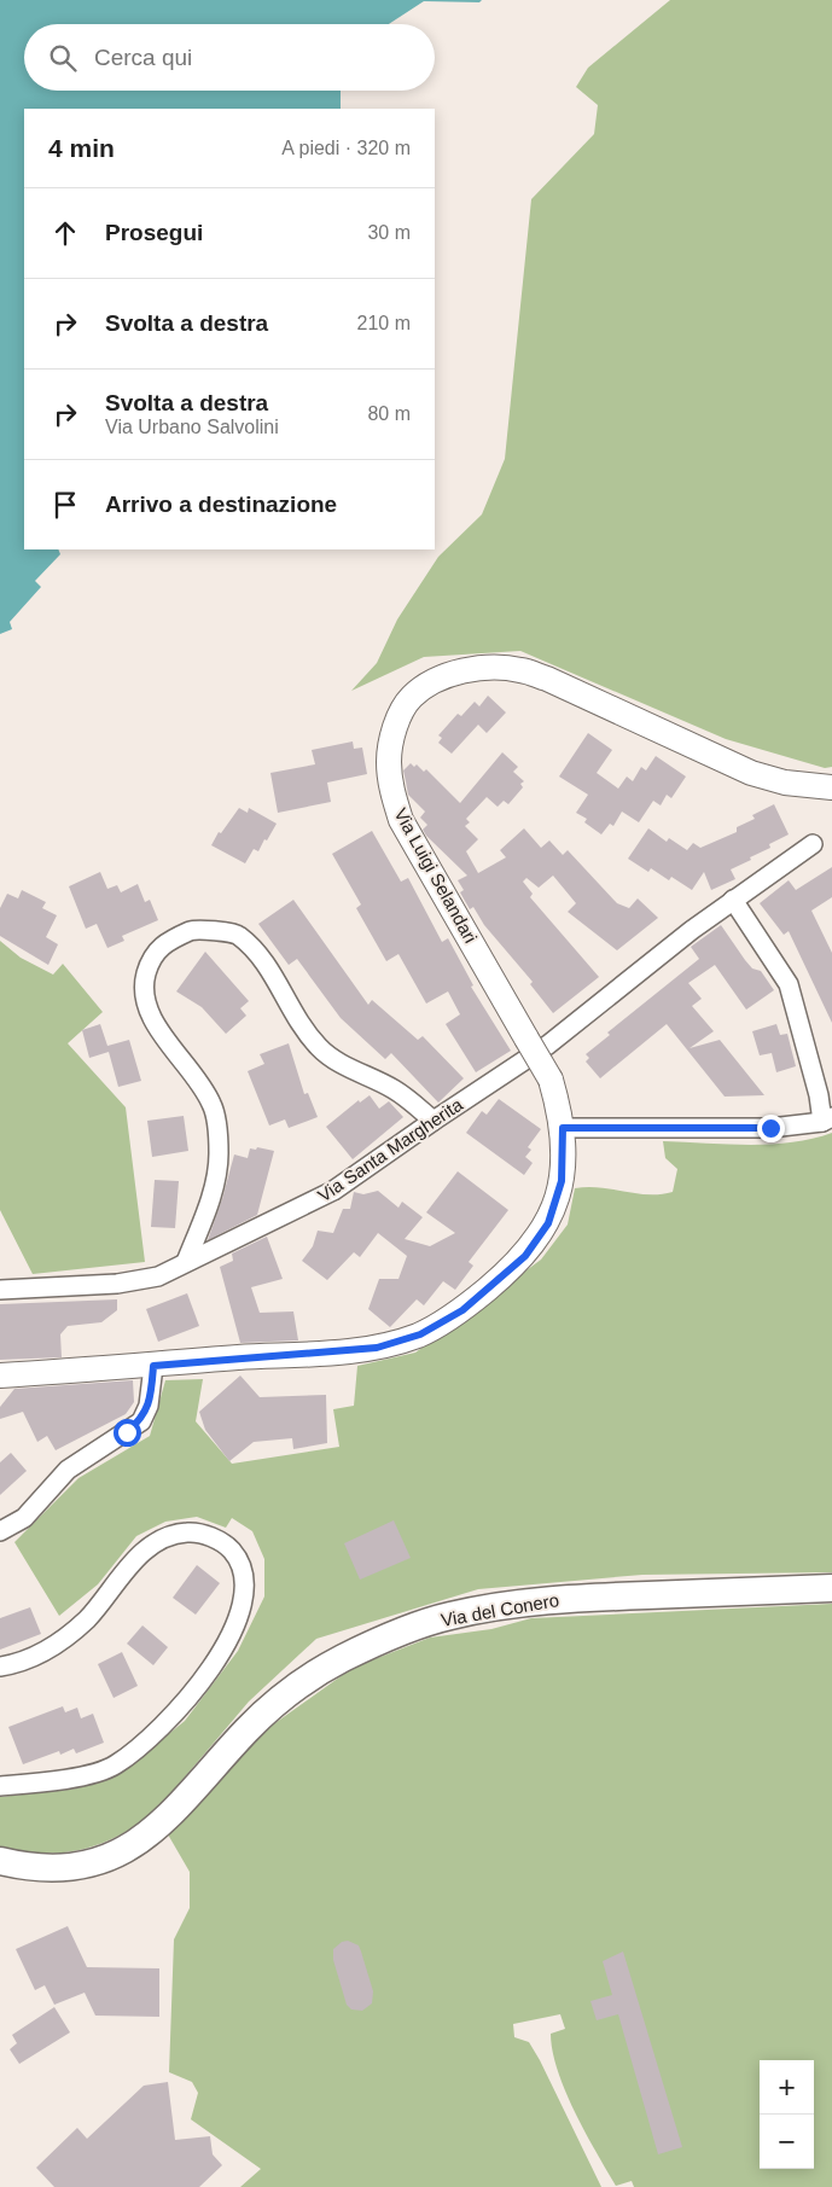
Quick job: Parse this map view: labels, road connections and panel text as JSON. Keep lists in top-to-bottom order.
{
  "streets": {
    "main road": ["Via del Conero"],
    "street": ["Via Luigi Selandari", "Via Santa Margherita"]
  },
  "page": {
    "search": "Cerca qui",
    "heading": ["4 min", "A piedi · 320 m"],
    "list": [
      ["Prosegui", "30 m"],
      ["Svolta a destra", "210 m"],
      ["Svolta a destra", "Via Urbano Salvolini", "80 m"],
      "Arrivo a destinazione"
    ],
    "map_buttons": ["+", "−"]
  }
}
